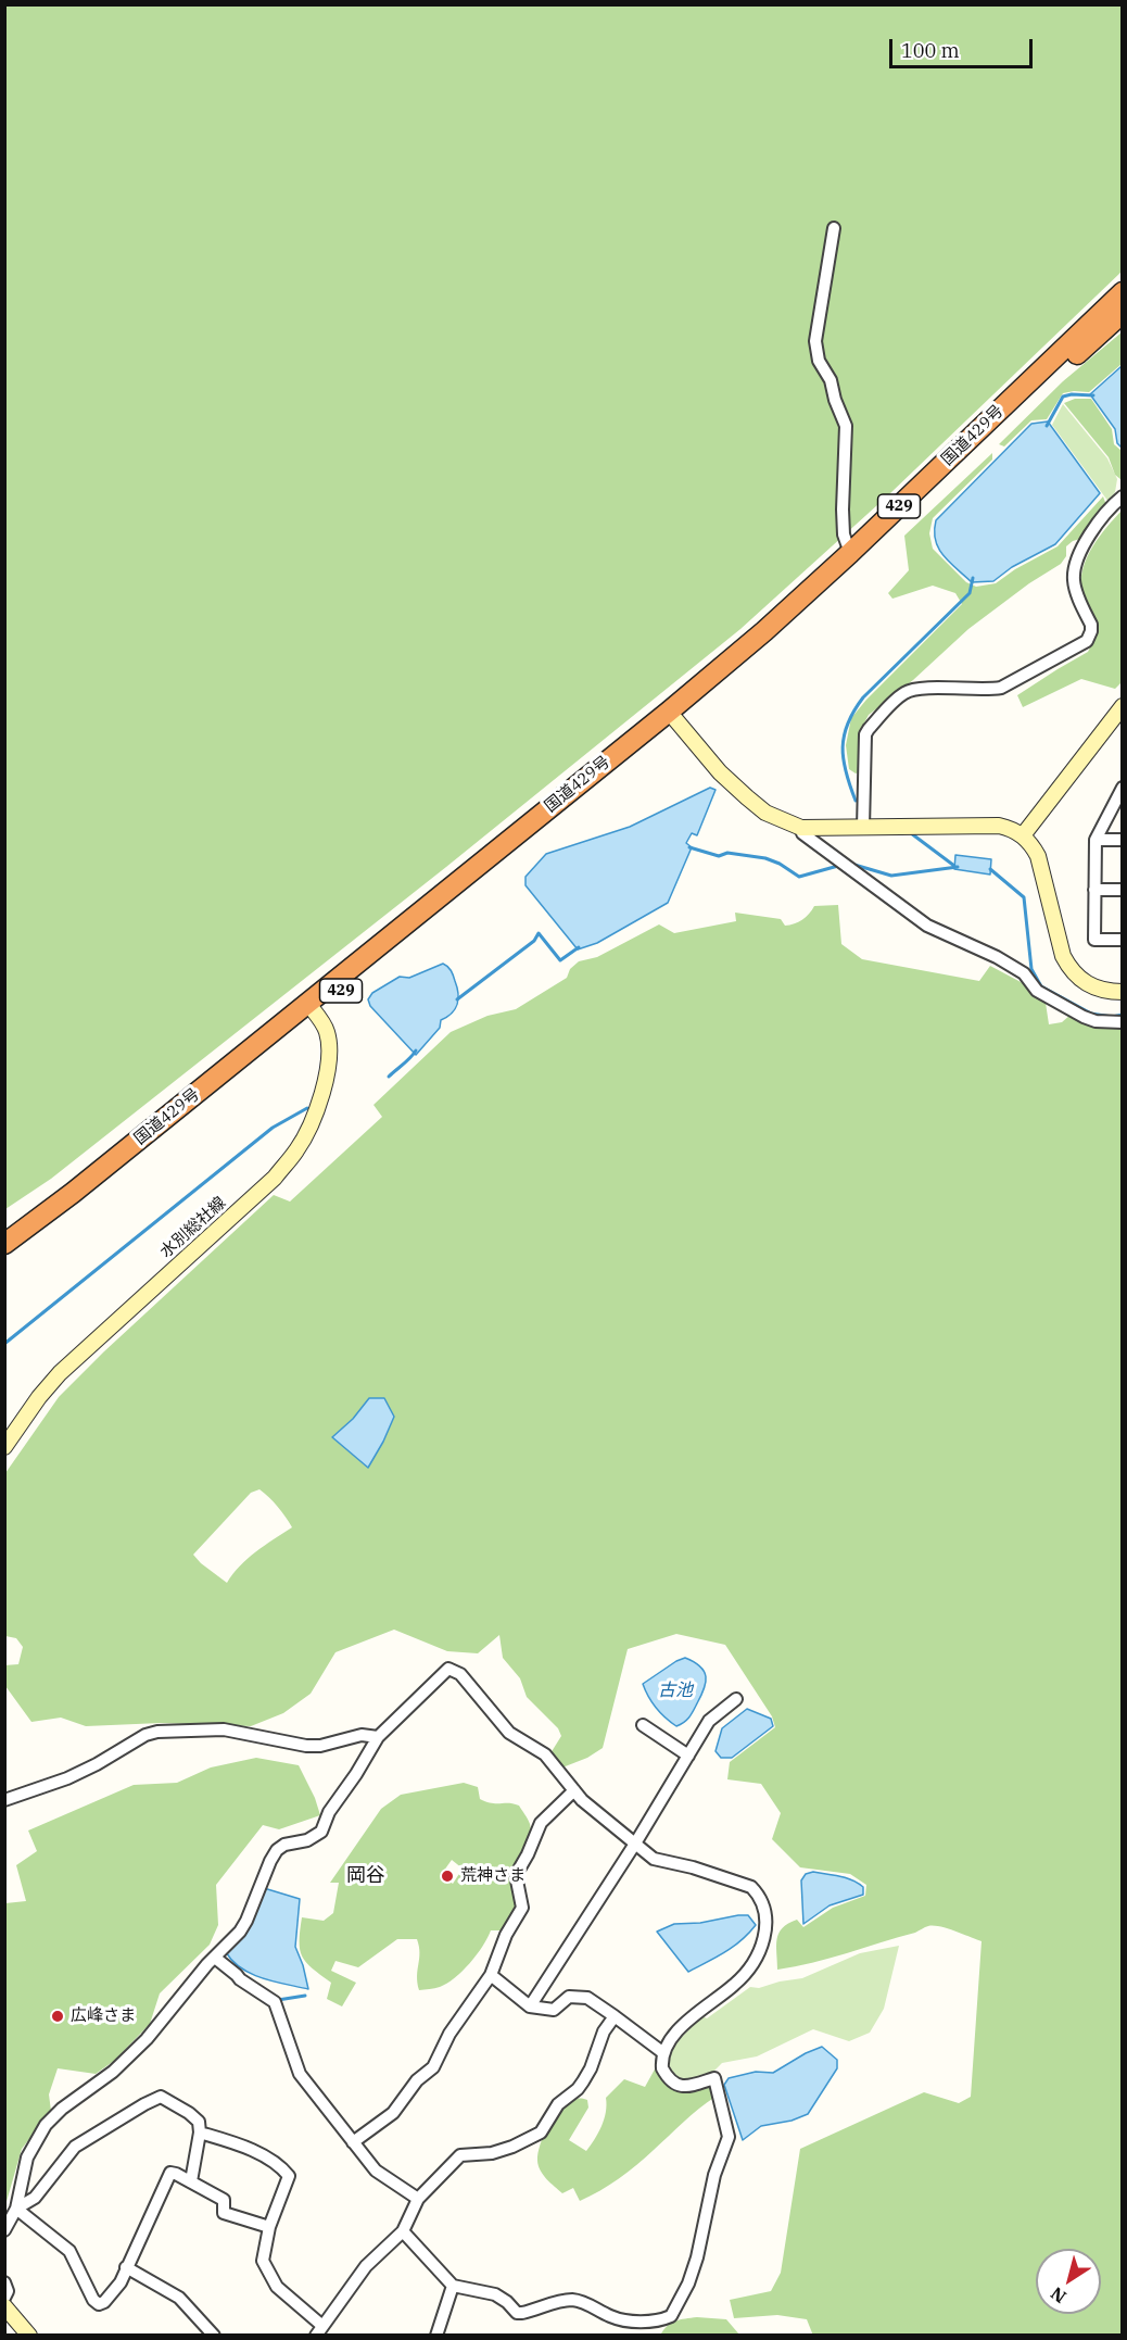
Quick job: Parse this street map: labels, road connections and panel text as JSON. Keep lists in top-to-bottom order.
{
  "streets": {
    "highway": ["国道429号", "429"],
    "street": ["水別総社線"]
  },
  "crossings": [
    ["国道429号", "水別総社線"]
  ],
  "districts": ["岡谷"],
  "water": ["古池"],
  "places": ["荒神さま", "広峰さま"],
  "scale_bar": "100 m",
  "north": "bottom left"
}
